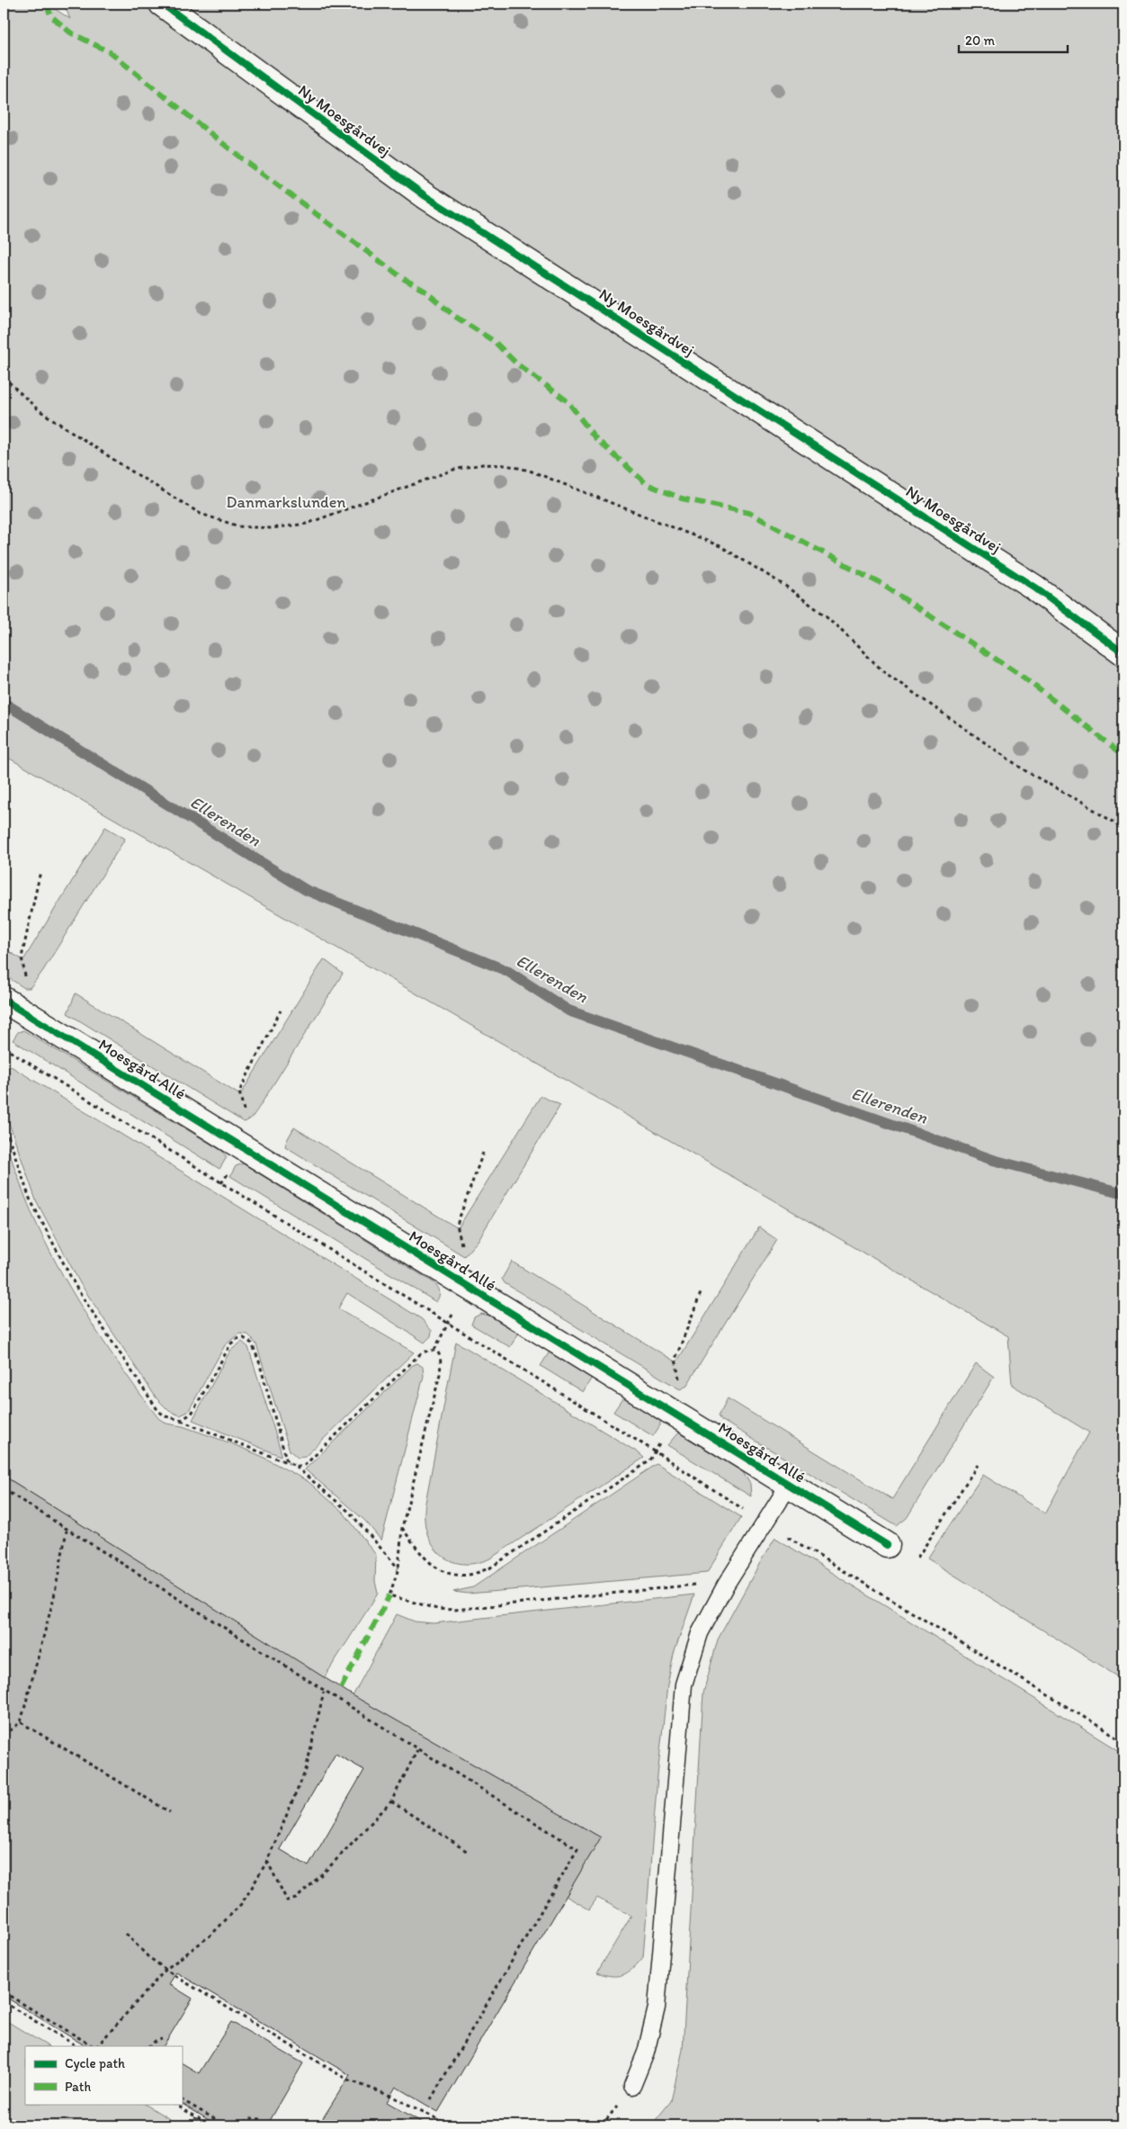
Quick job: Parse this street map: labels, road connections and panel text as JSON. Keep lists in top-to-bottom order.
{
  "streets": {
    "street": ["Ny Moesgårdvej", "Moesgård Allé"]
  },
  "water": ["Ellerenden"],
  "parks": ["Danmarkslunden"],
  "legend": ["Cycle path", "Path"],
  "scale_bar": "20 m"
}
